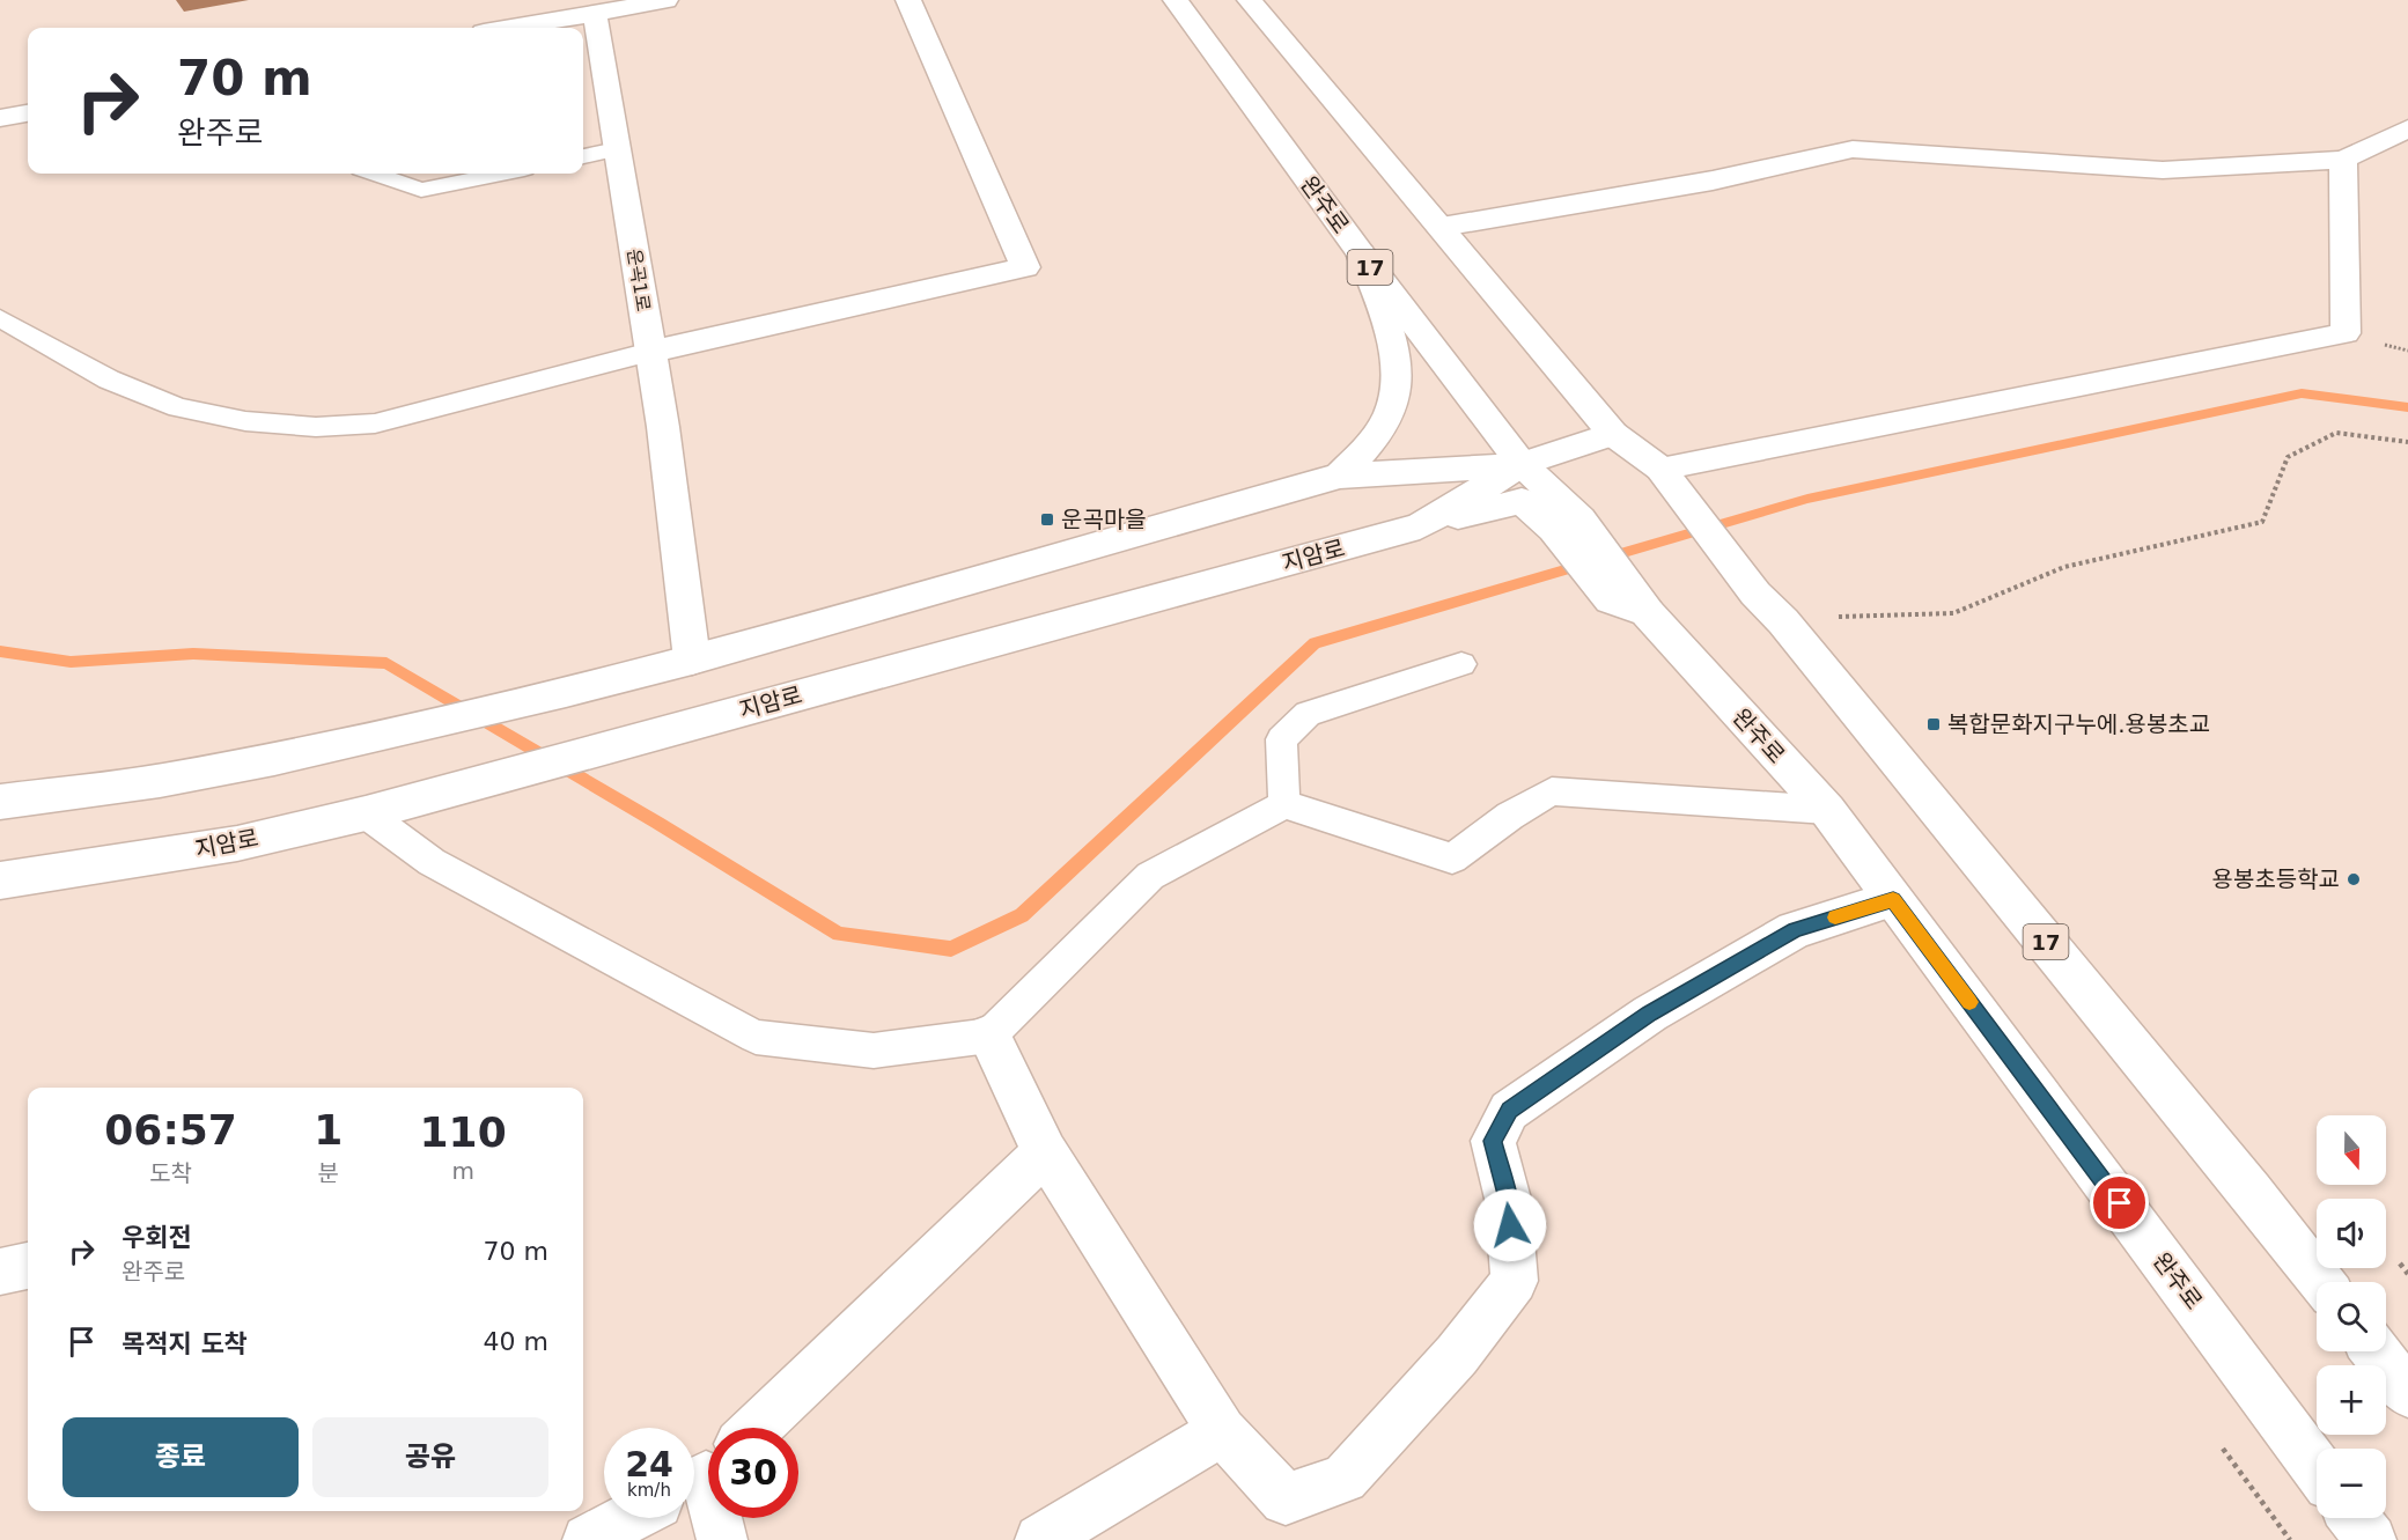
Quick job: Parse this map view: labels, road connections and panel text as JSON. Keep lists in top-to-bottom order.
{
  "streets": {
    "street": [
      "완주로",
      "17",
      "운곡1로",
      "지암로"
    ]
  },
  "crossings": [
    ["완주로", "지암로"],
    ["17", "지암로"],
    ["운곡1로", "지암로"]
  ],
  "places": {
    "transit": ["운곡마을", "복합문화지구누에.용봉초교"],
    "other": ["용봉초등학교"]
  },
  "north": "bottom",
  "page": {
    "turn": ["70 m", "완주로"],
    "eta": [
      "06:57",
      "도착",
      "1",
      "분",
      "110",
      "m"
    ],
    "map_buttons": ["+", "−"],
    "list": [
      {
        "name": "우회전",
        "note": "완주로",
        "value": "70 m"
      },
      {
        "name": "목적지 도착",
        "value": "40 m"
      }
    ],
    "buttons": ["종료", "공유"],
    "speed": "24 km/h",
    "limit": "30"
  }
}
